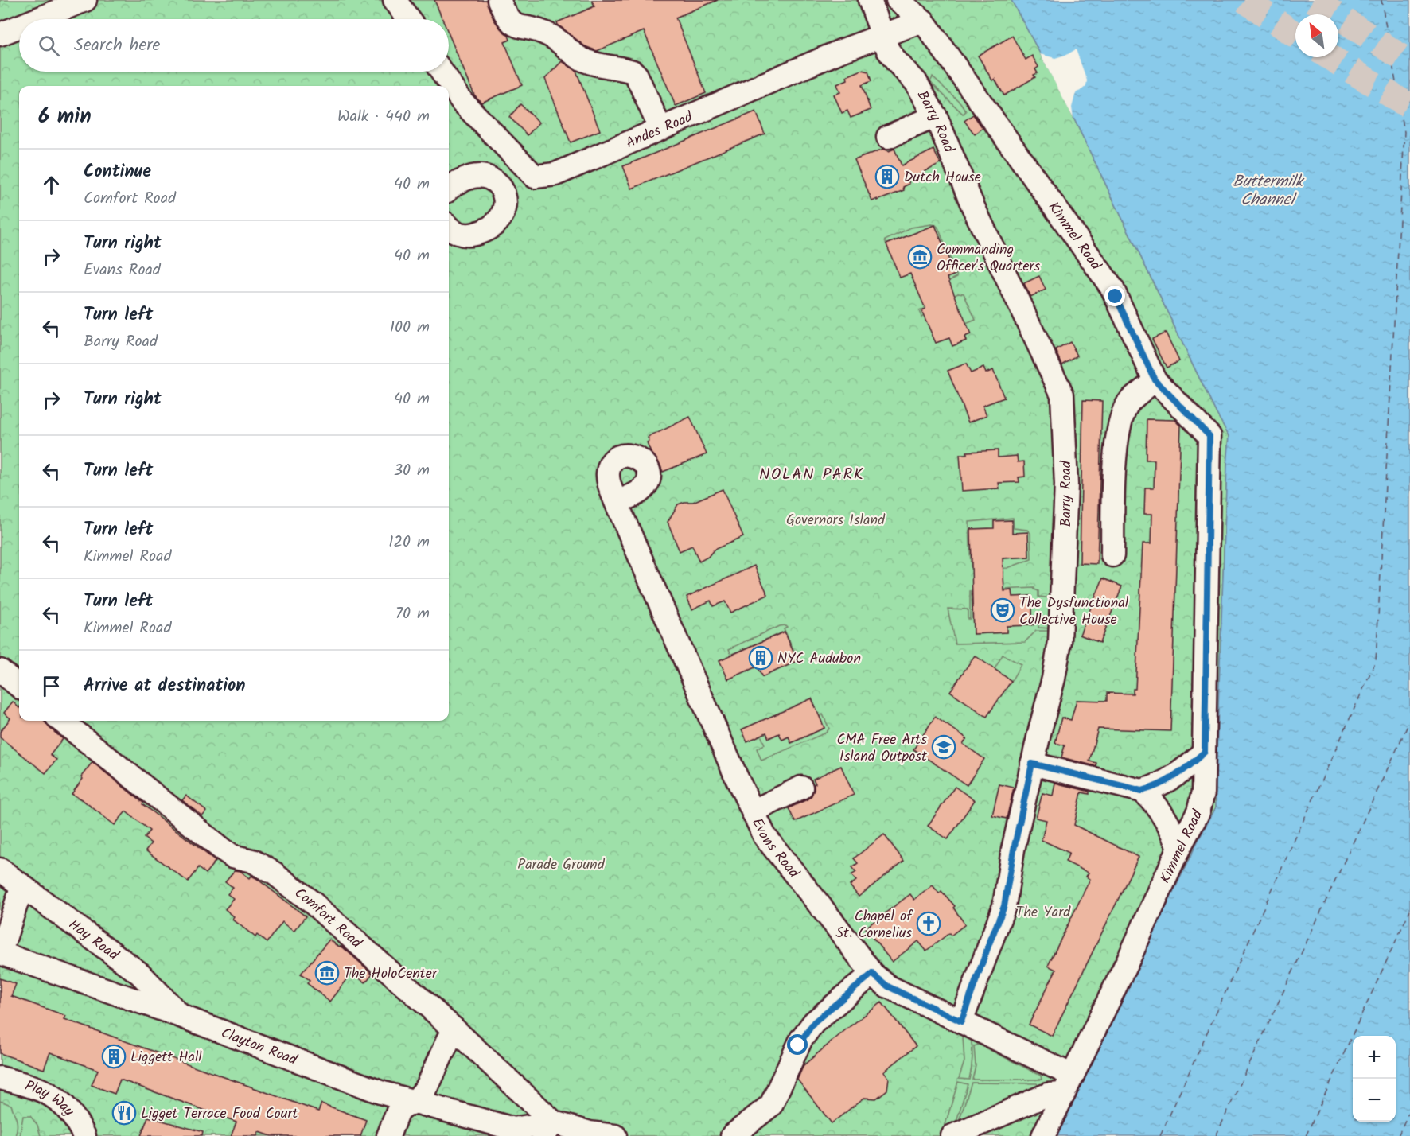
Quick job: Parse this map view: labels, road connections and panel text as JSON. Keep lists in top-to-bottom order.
{
  "streets": {
    "street": [
      "Barry Road",
      "Andes Road",
      "Kimmel Road",
      "Evans Road",
      "Comfort Road",
      "Hay Road",
      "Clayton Road",
      "Play Way"
    ]
  },
  "crossings": [
    ["Barry Road", "Andes Road"],
    ["Barry Road", "Evans Road"],
    ["Andes Road", "Kimmel Road"],
    ["Kimmel Road", "Evans Road"],
    ["Hay Road", "Clayton Road"]
  ],
  "districts": ["NOLAN PARK"],
  "water": ["Buttermilk Channel"],
  "parks": ["Governors Island", "Parade Ground", "The Yard"],
  "places": {
    "building": ["Dutch House", "NYC Audubon", "Liggett Hall"],
    "museum": ["Commanding Officer's Quarters", "The HoloCenter"],
    "theatre": ["The Dysfunctional Collective House"],
    "school or university": ["CMA Free Arts Island Outpost"],
    "church": ["Chapel of St. Cornelius"],
    "restaurant": ["Ligget Terrace Food Court"]
  },
  "north": "top left",
  "page": {
    "search": "Search here",
    "heading": ["6 min", "Walk · 440 m"],
    "list": [
      ["Continue", "Comfort Road", "40 m"],
      ["Turn right", "Evans Road", "40 m"],
      ["Turn left", "Barry Road", "100 m"],
      ["Turn right", "40 m"],
      ["Turn left", "30 m"],
      ["Turn left", "Kimmel Road", "120 m"],
      ["Turn left", "Kimmel Road", "70 m"],
      "Arrive at destination"
    ],
    "map_buttons": ["+", "−"]
  }
}
